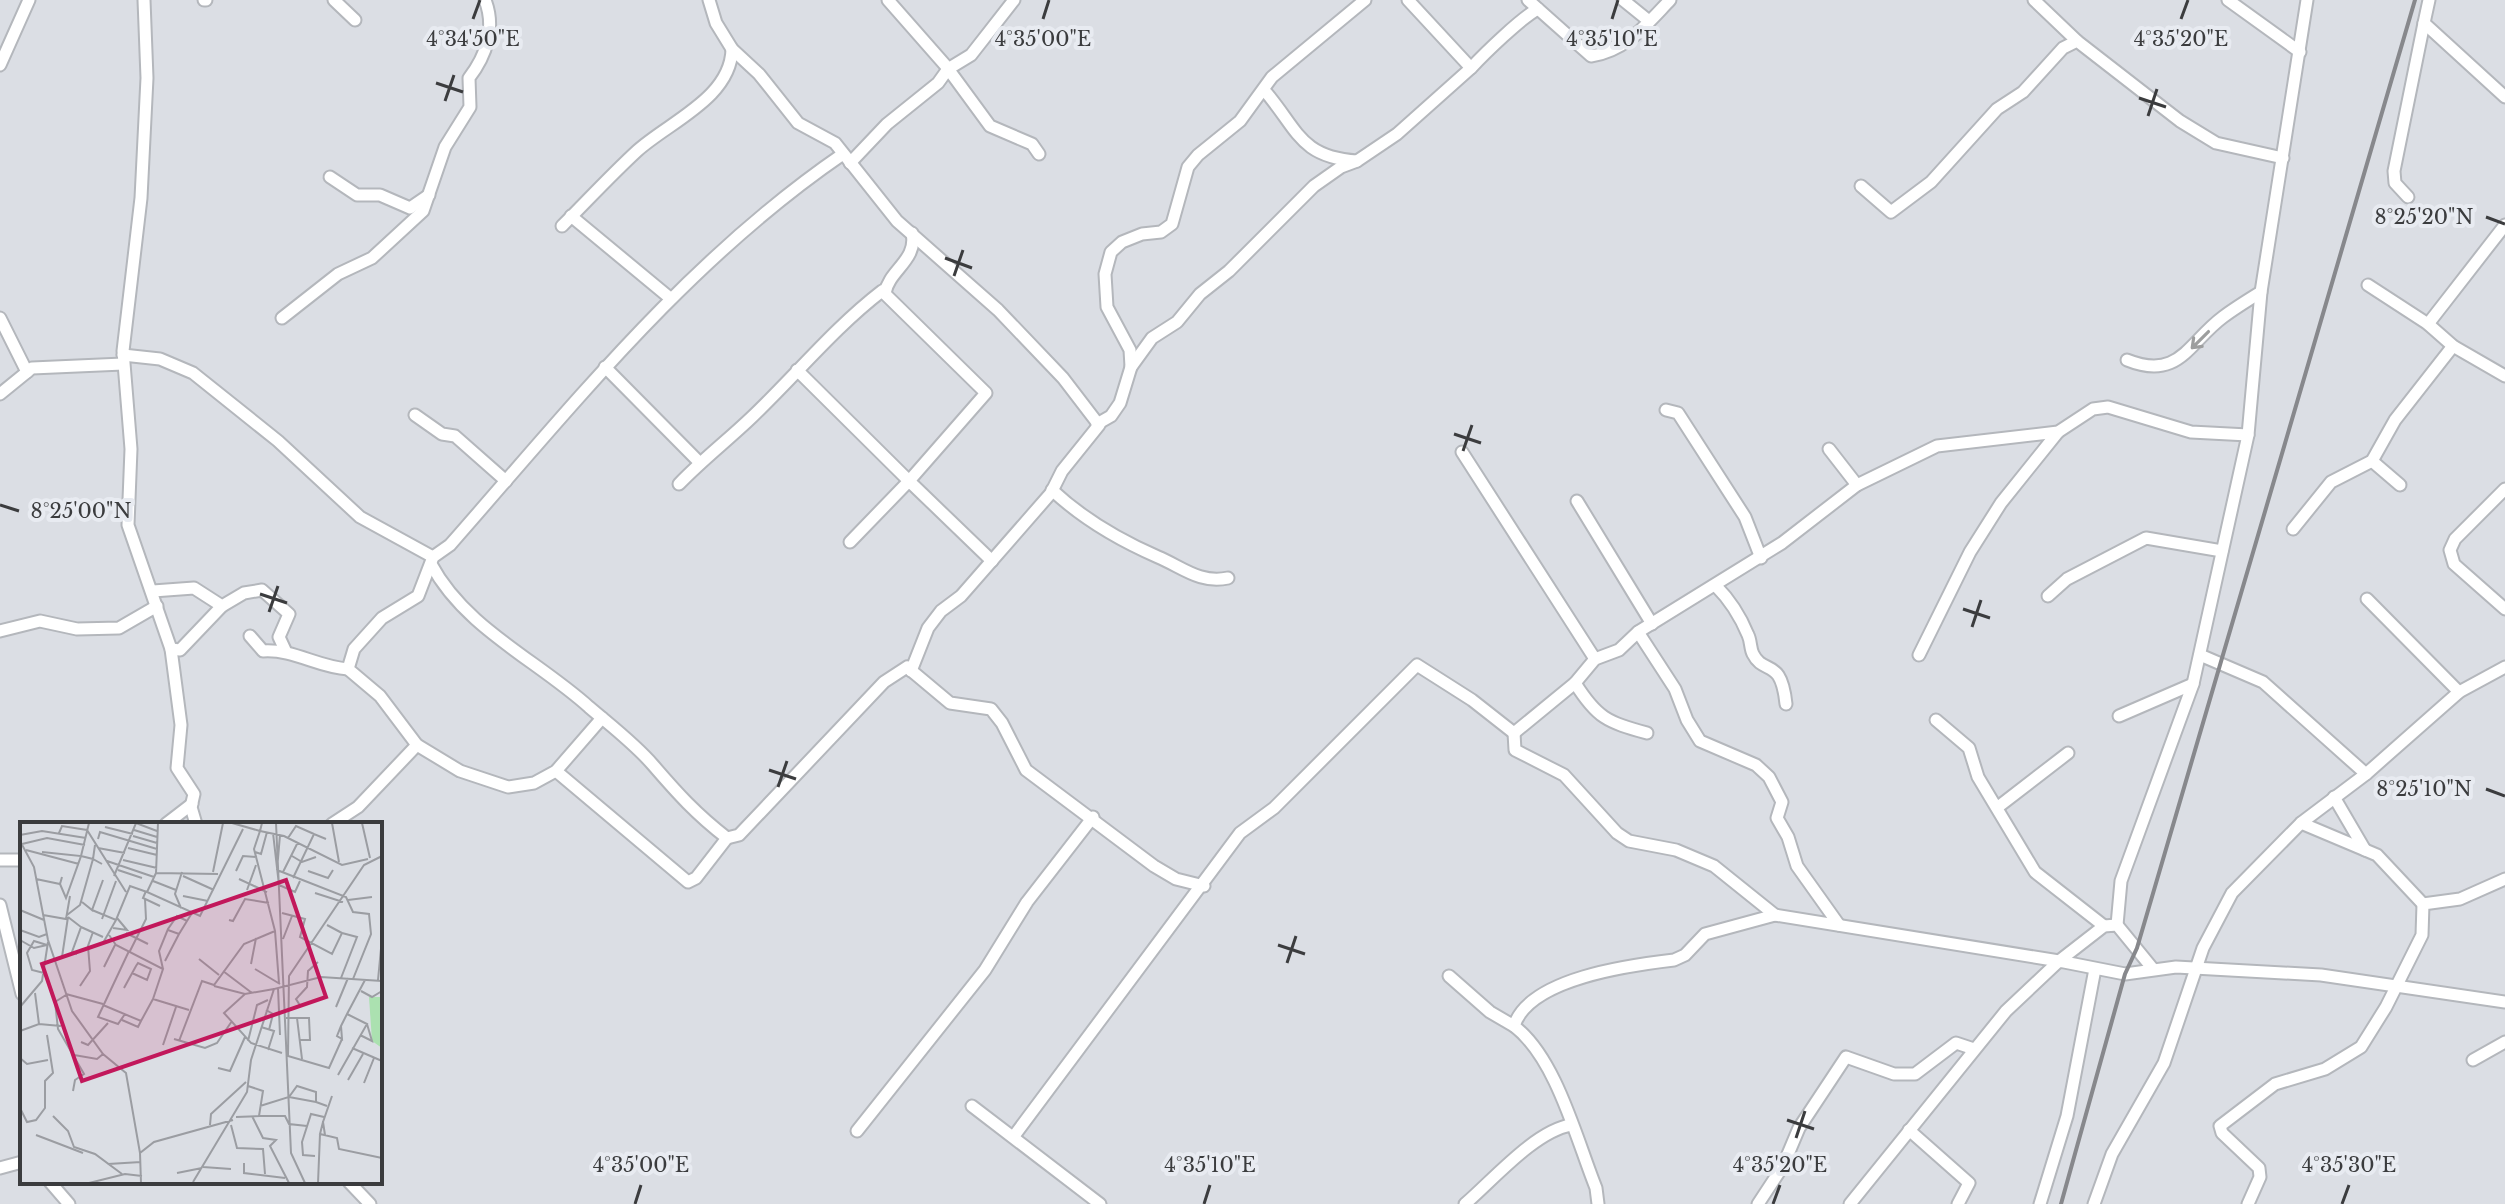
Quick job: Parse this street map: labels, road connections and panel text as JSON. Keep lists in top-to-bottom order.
{
  "coordinates": [
    "4°34'50\"E",
    "4°35'00\"E",
    "4°35'10\"E",
    "4°35'20\"E",
    "8°25'20\"N",
    "8°25'00\"N",
    "8°25'10\"N",
    "4°35'30\"E"
  ]
}
